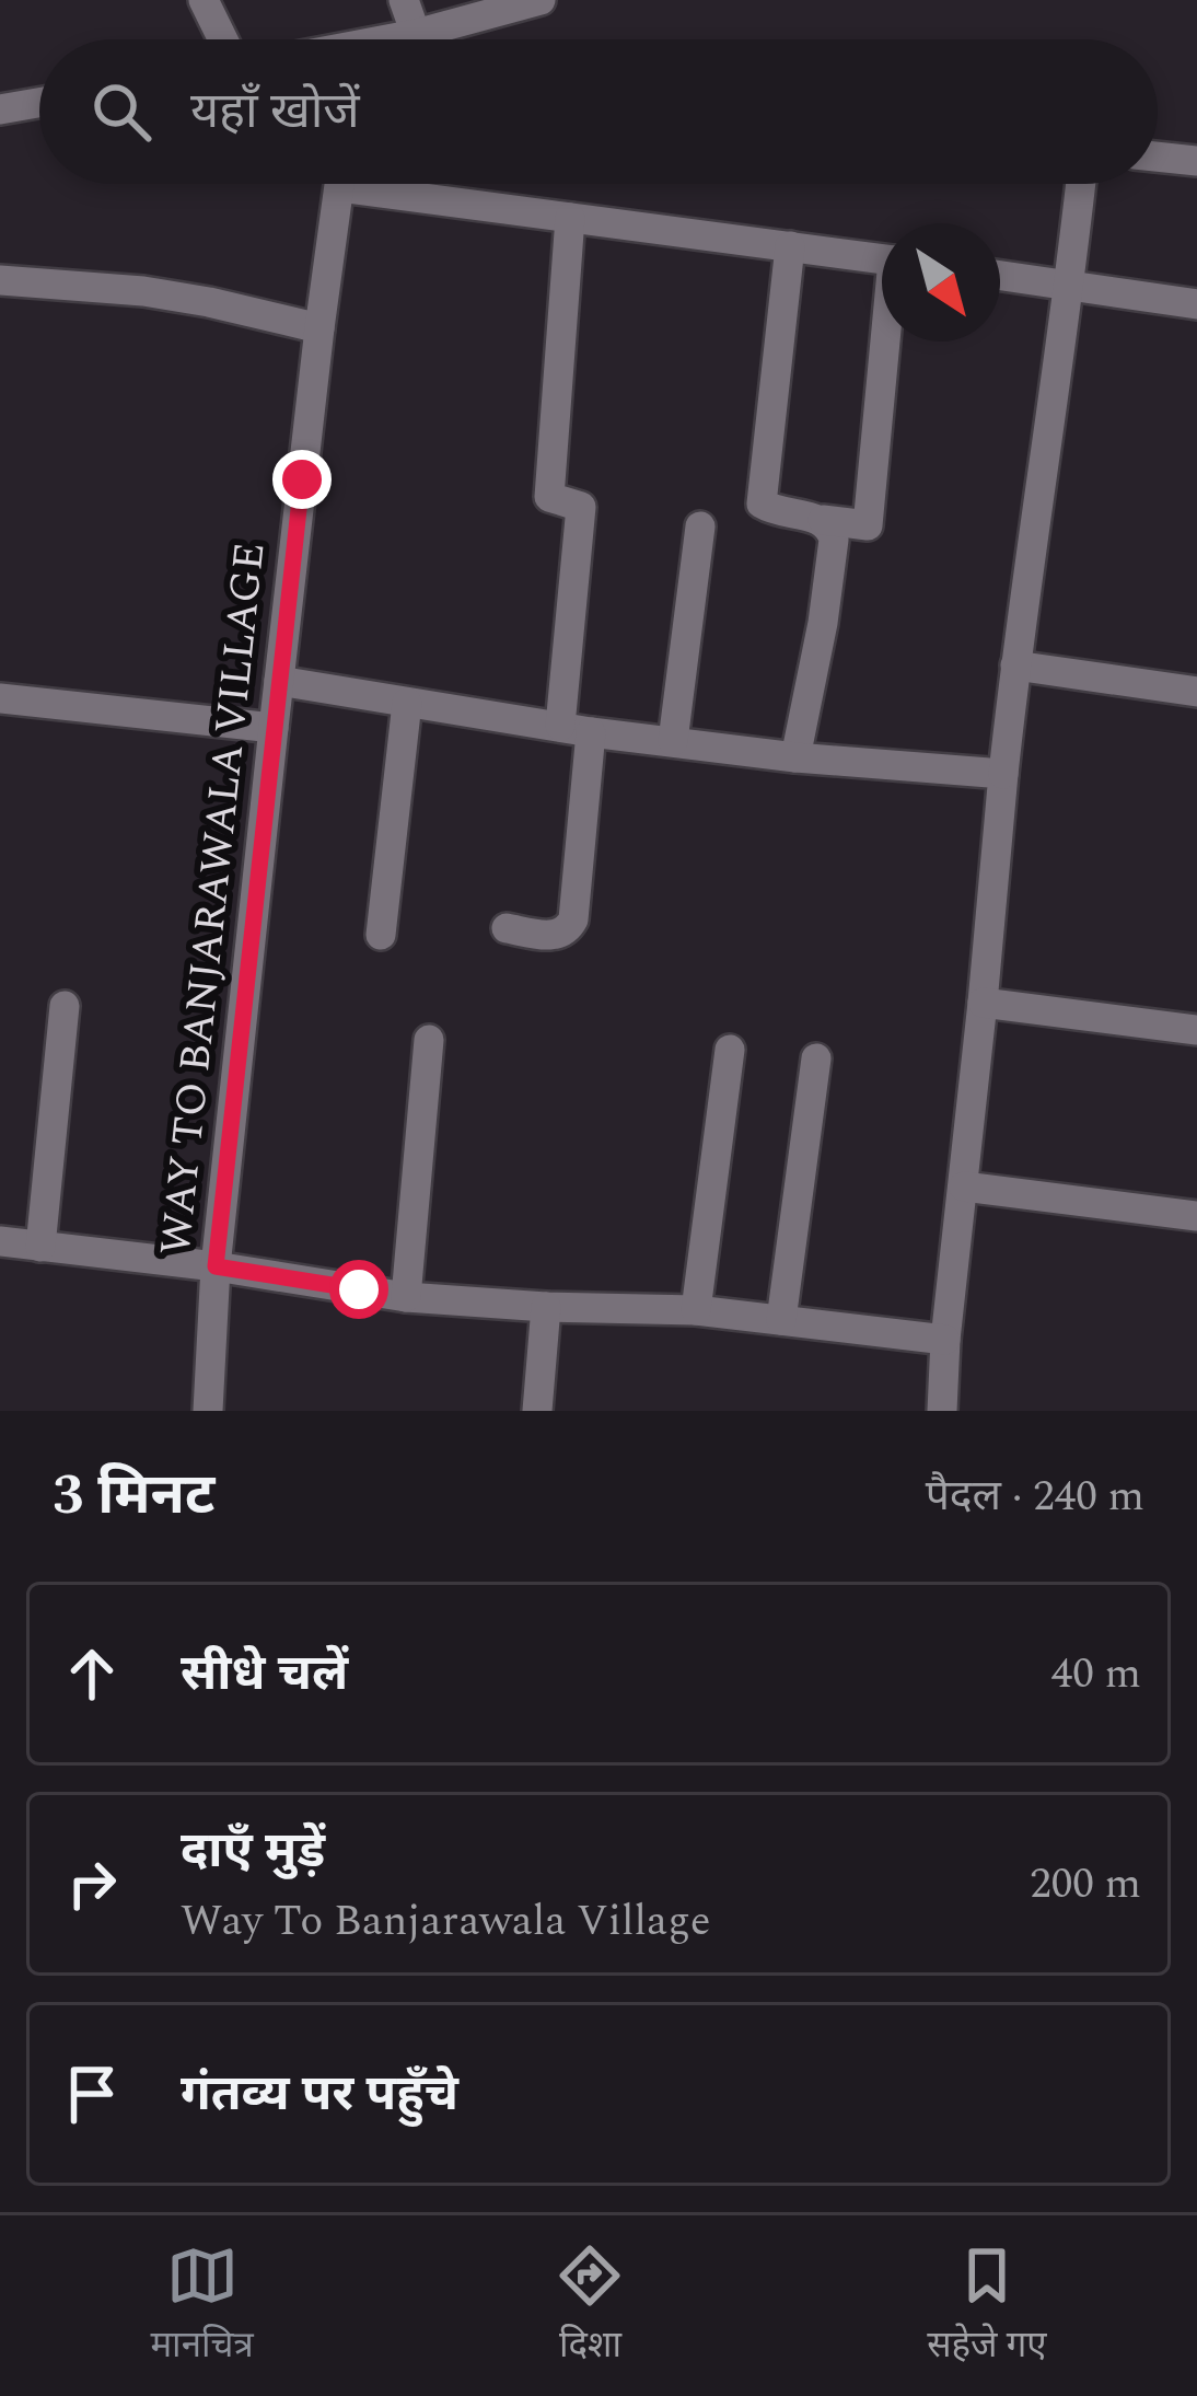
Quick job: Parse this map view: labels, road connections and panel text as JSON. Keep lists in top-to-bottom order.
{
  "streets": {
    "street": ["WAY TO BANJARAWALA VILLAGE"]
  },
  "north": "bottom right",
  "page": {
    "search": "यहाँ खोजें",
    "heading": ["3 मिनट", "पैदल · 240 m"],
    "list": [
      ["सीधे चलें", "40 m"],
      ["दाएँ मुड़ें", "Way To Banjarawala Village", "200 m"],
      "गंतव्य पर पहुँचे"
    ],
    "nav": ["मानचित्र", "दिशा", "सहेजे गए"]
  }
}
